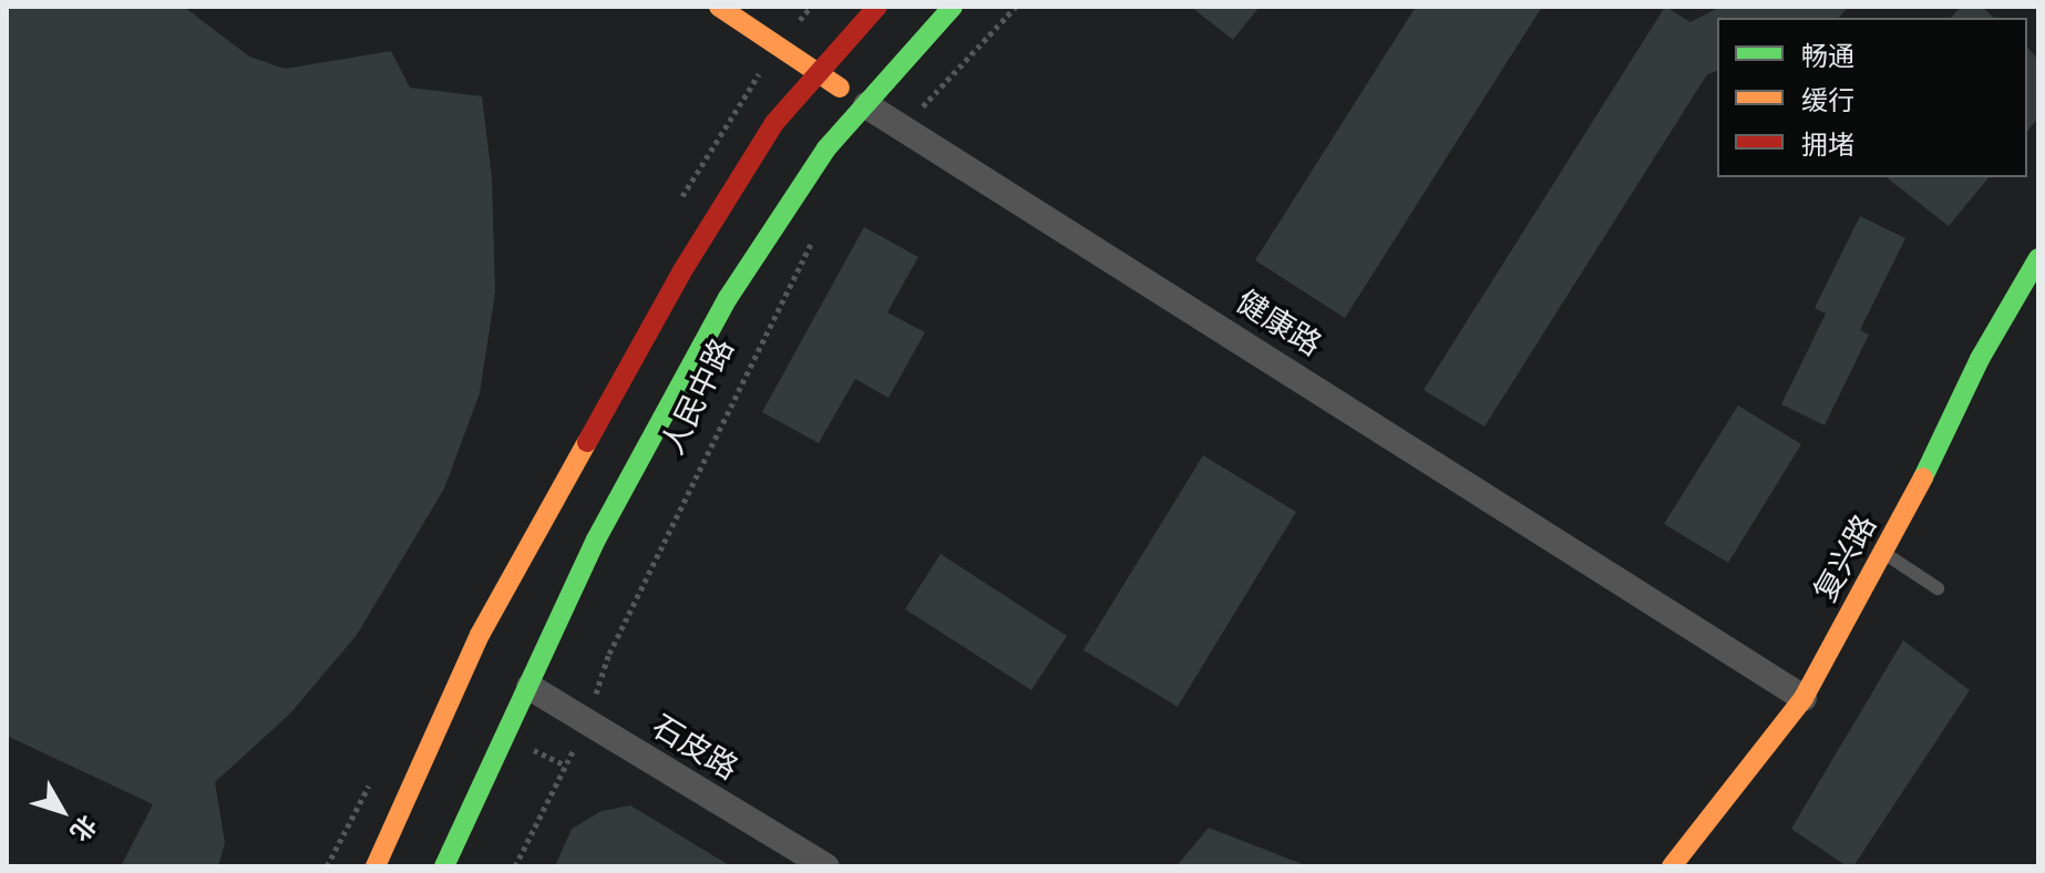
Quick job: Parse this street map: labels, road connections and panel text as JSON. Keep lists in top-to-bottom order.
{
  "streets": {
    "main road": ["健康路", "人民中路", "复兴路"],
    "street": ["石皮路"]
  },
  "crossings": [
    ["健康路", "人民中路"],
    ["健康路", "复兴路"],
    ["人民中路", "石皮路"]
  ],
  "legend": ["畅通", "缓行", "拥堵"],
  "north": "bottom right"
}
